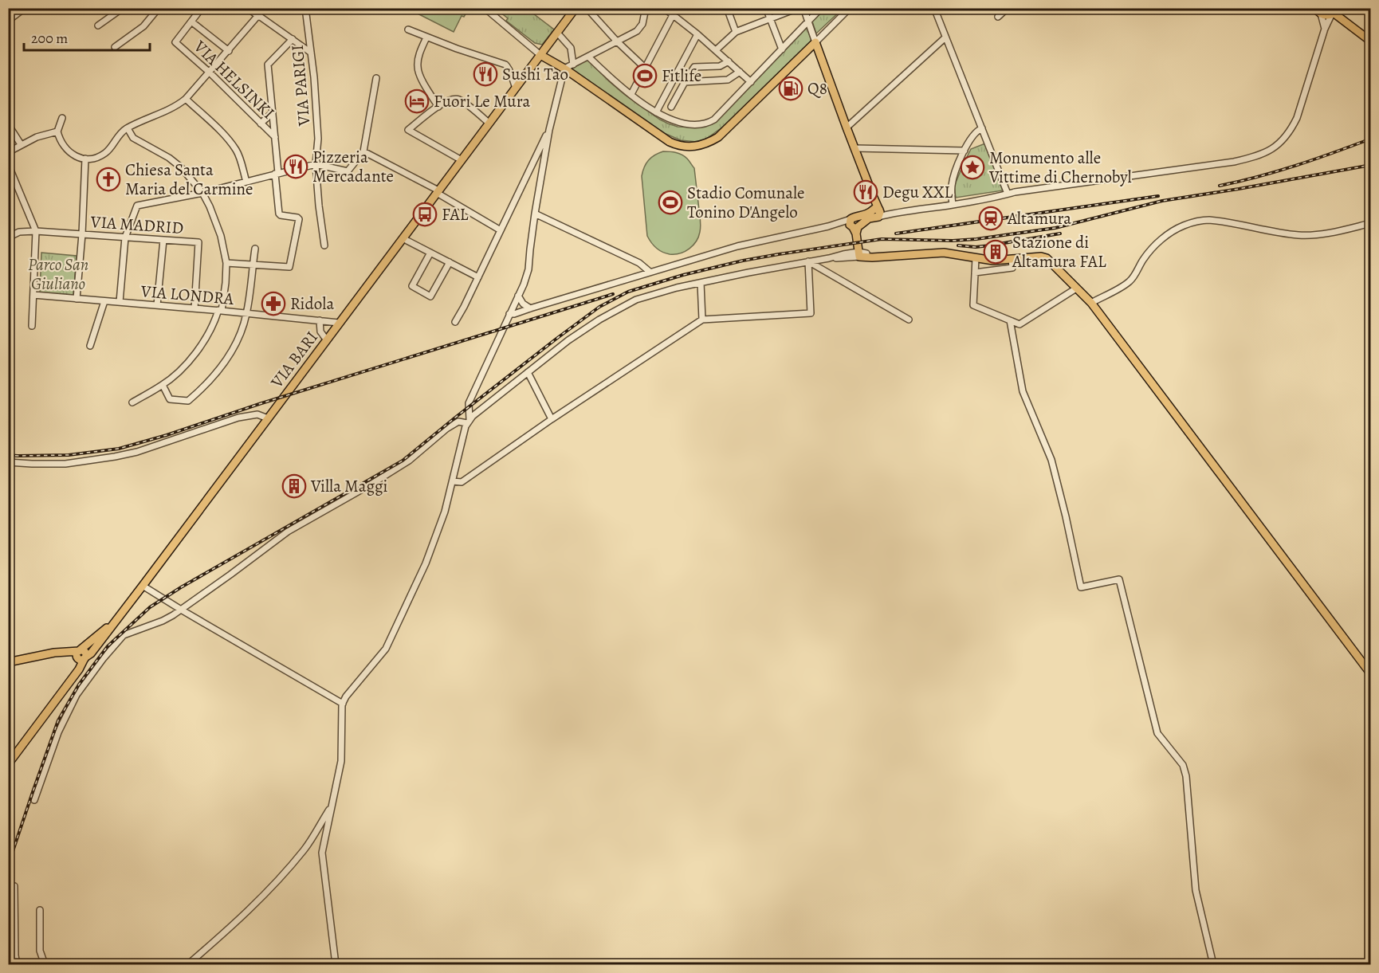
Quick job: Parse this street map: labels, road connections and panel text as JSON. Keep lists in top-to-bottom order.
{
  "streets": {
    "main road": ["VIA BARI"],
    "street": [
      "VIA HELSINKI",
      "VIA PARIGI",
      "VIA MADRID",
      "VIA LONDRA"
    ]
  },
  "crossings": [
    ["VIA MADRID", "VIA LONDRA"],
    ["VIA LONDRA", "VIA BARI"]
  ],
  "parks": ["Parco San Giuliano"],
  "places": {
    "restaurant": ["Sushi Tao", "Pizzeria Mercadante", "Degu XXL"],
    "sports": ["Fitlife", "Stadio Comunale Tonino D'Angelo"],
    "fuel station": ["Q8"],
    "hotel": ["Fuori Le Mura"],
    "place": ["Monumento alle Vittime di Chernobyl"],
    "church": ["Chiesa Santa Maria del Carmine"],
    "bus stop": ["FAL"],
    "station": ["Altamura"],
    "building": ["Stazione di Altamura FAL", "Villa Maggi"],
    "pharmacy": ["Ridola"]
  },
  "scale_bar": "200 m"
}
